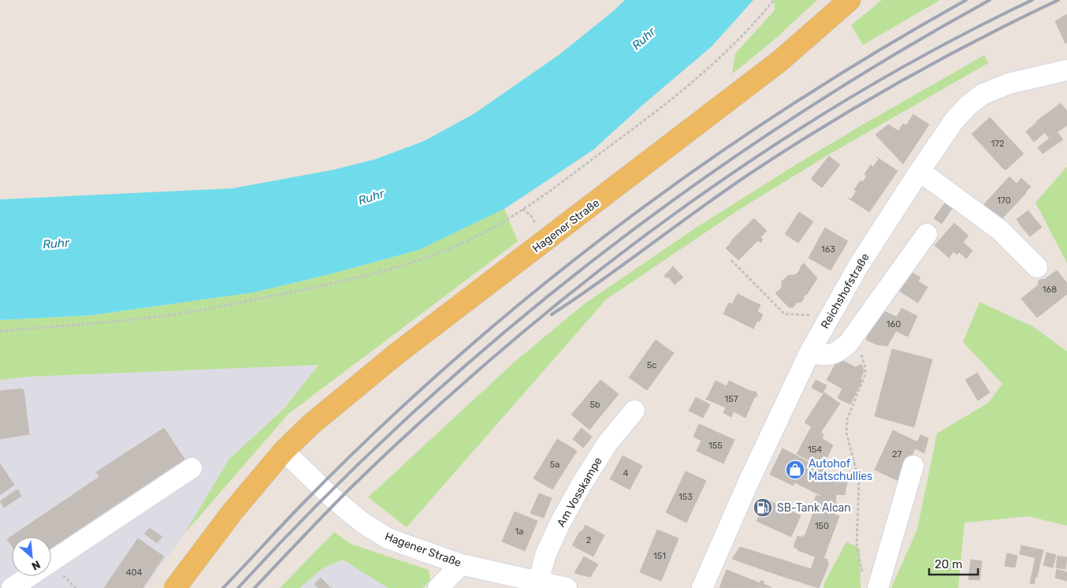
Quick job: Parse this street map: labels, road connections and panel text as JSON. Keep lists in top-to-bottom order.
{
  "streets": {
    "main road": ["Hagener Straße"],
    "street": ["Reichshofstraße", "Am Vosskampe"]
  },
  "crossings": [
    ["Hagener Straße", "Am Vosskampe"]
  ],
  "water": ["Ruhr"],
  "places": {
    "shop": ["Autohof Matschullies"],
    "fuel station": ["SB-Tank Alcan"]
  },
  "house_numbers": [
    "172",
    "170",
    "163",
    "168",
    "160",
    "5c",
    "157",
    "5b",
    "155",
    "154",
    "27",
    "5a",
    "4",
    "153",
    "150",
    "1a",
    "2",
    "151",
    "404"
  ],
  "scale_bar": "20 m",
  "north": "bottom right"
}
